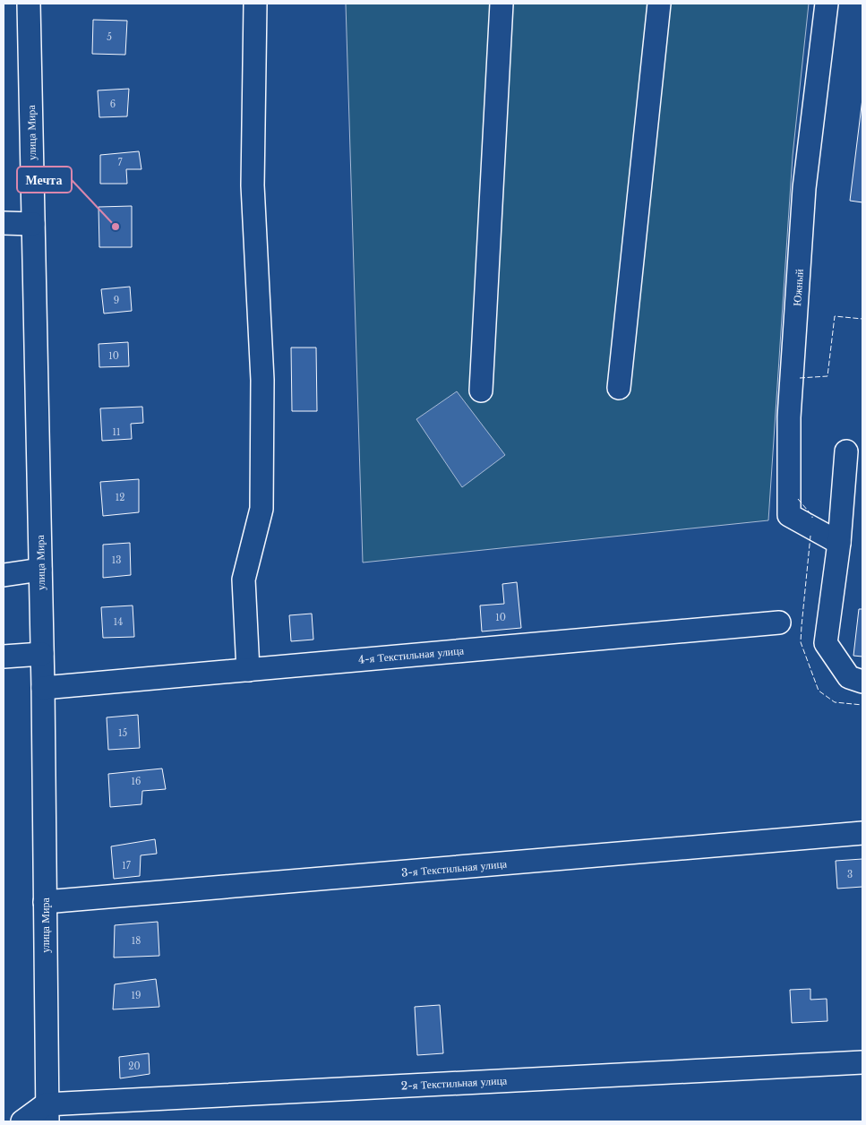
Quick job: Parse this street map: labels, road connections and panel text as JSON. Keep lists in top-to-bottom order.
{
  "streets": {
    "street": [
      "улица Мира",
      "Южный",
      "4-я Текстильная улица",
      "3-я Текстильная улица",
      "2-я Текстильная улица"
    ]
  },
  "crossings": [
    ["улица Мира", "4-я Текстильная улица"],
    ["улица Мира", "3-я Текстильная улица"],
    ["улица Мира", "2-я Текстильная улица"]
  ],
  "places": ["Мечта"],
  "house_numbers": [
    "5",
    "6",
    "7",
    "9",
    "10",
    "11",
    "12",
    "13",
    "10",
    "14",
    "15",
    "16",
    "17",
    "3",
    "18",
    "19",
    "20"
  ]
}
